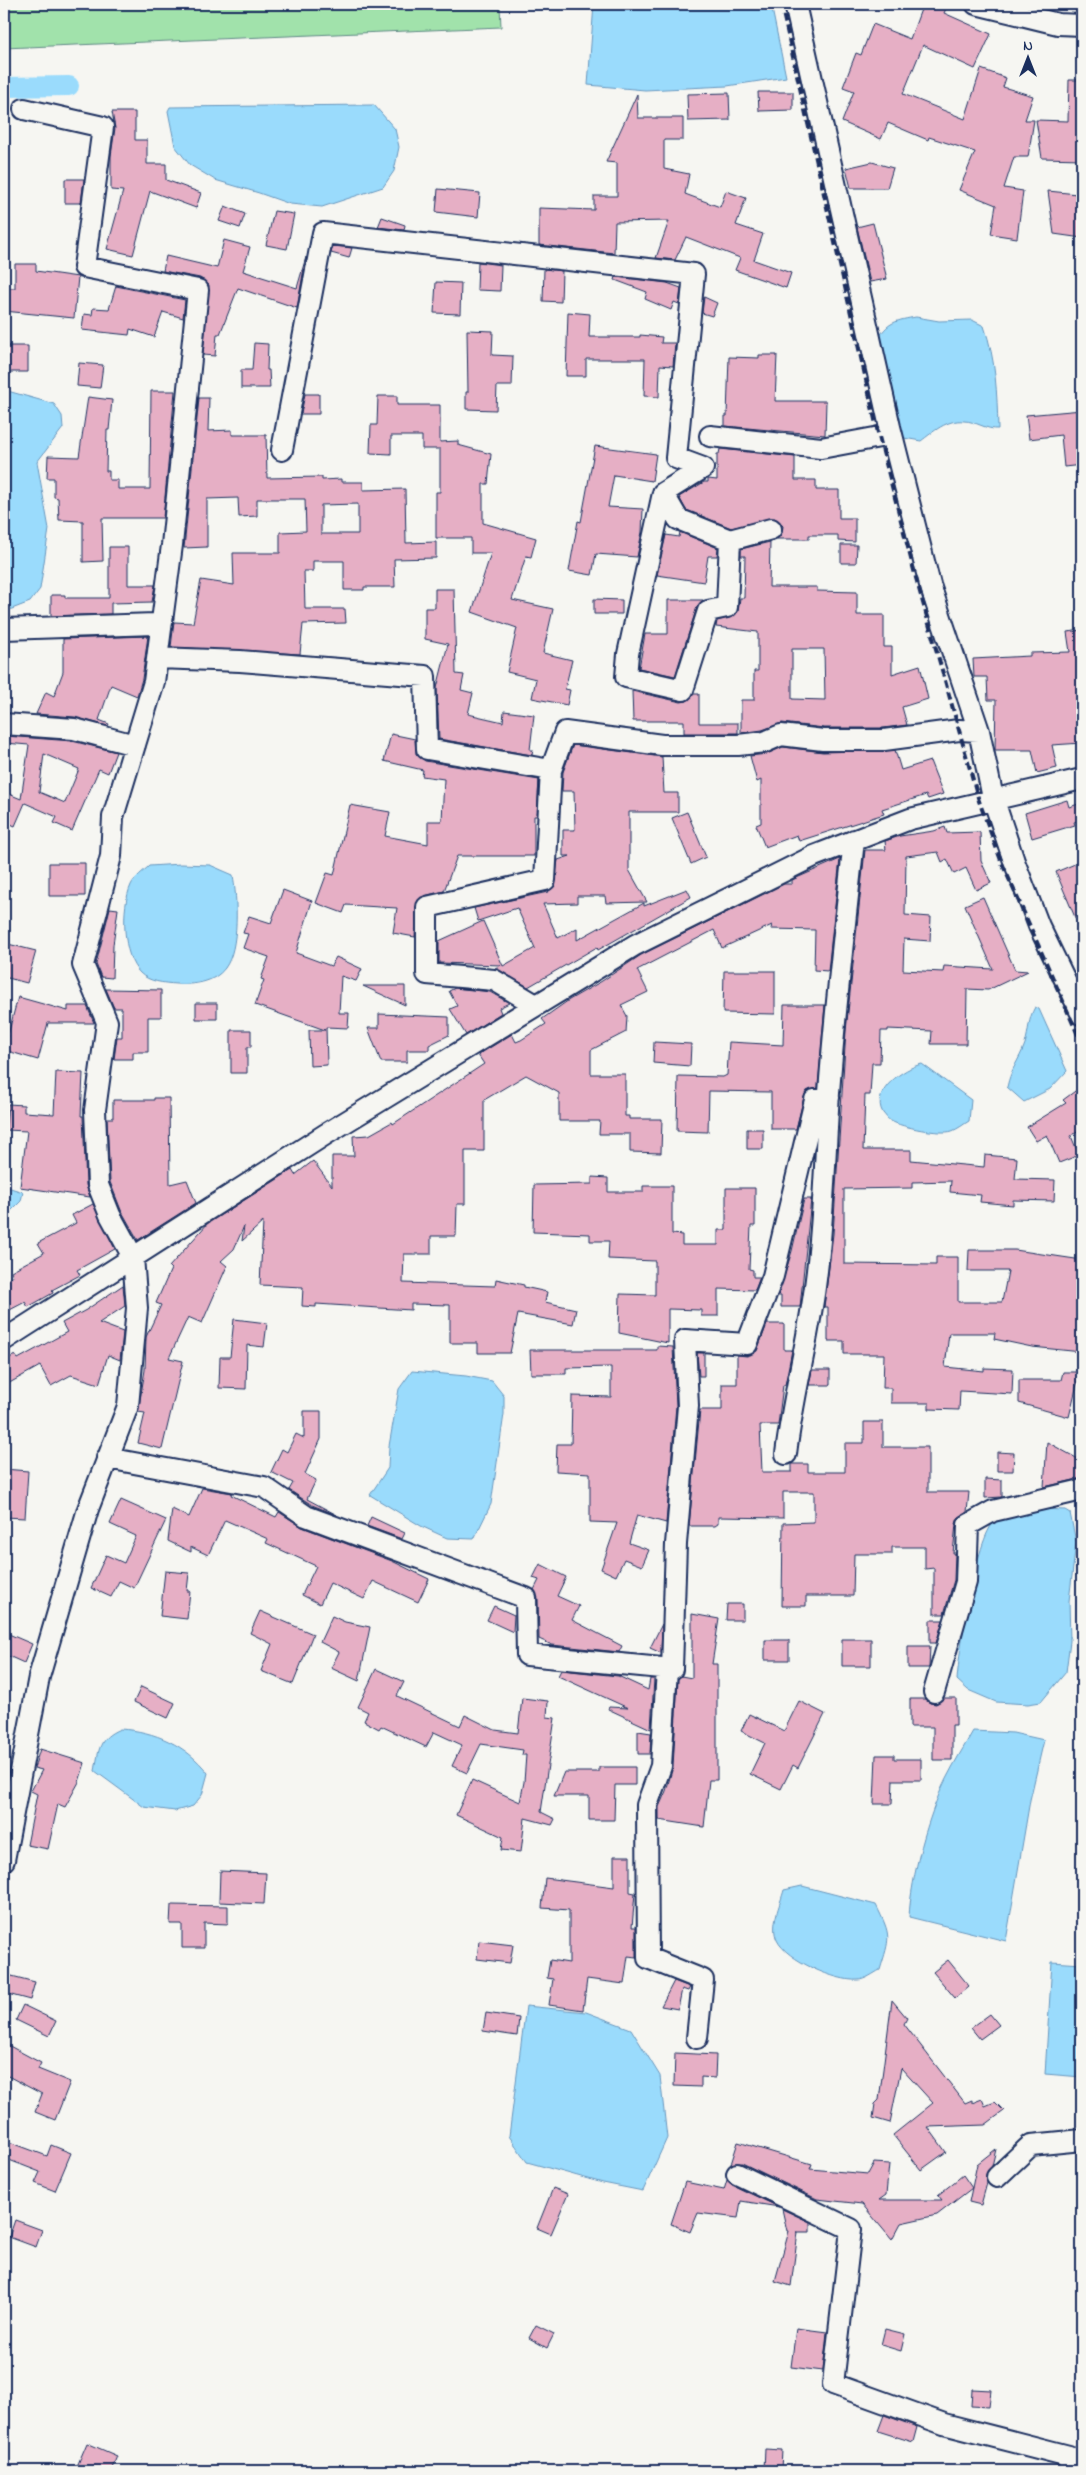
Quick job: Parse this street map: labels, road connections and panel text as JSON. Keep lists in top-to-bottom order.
{
  "north": "top"
}
